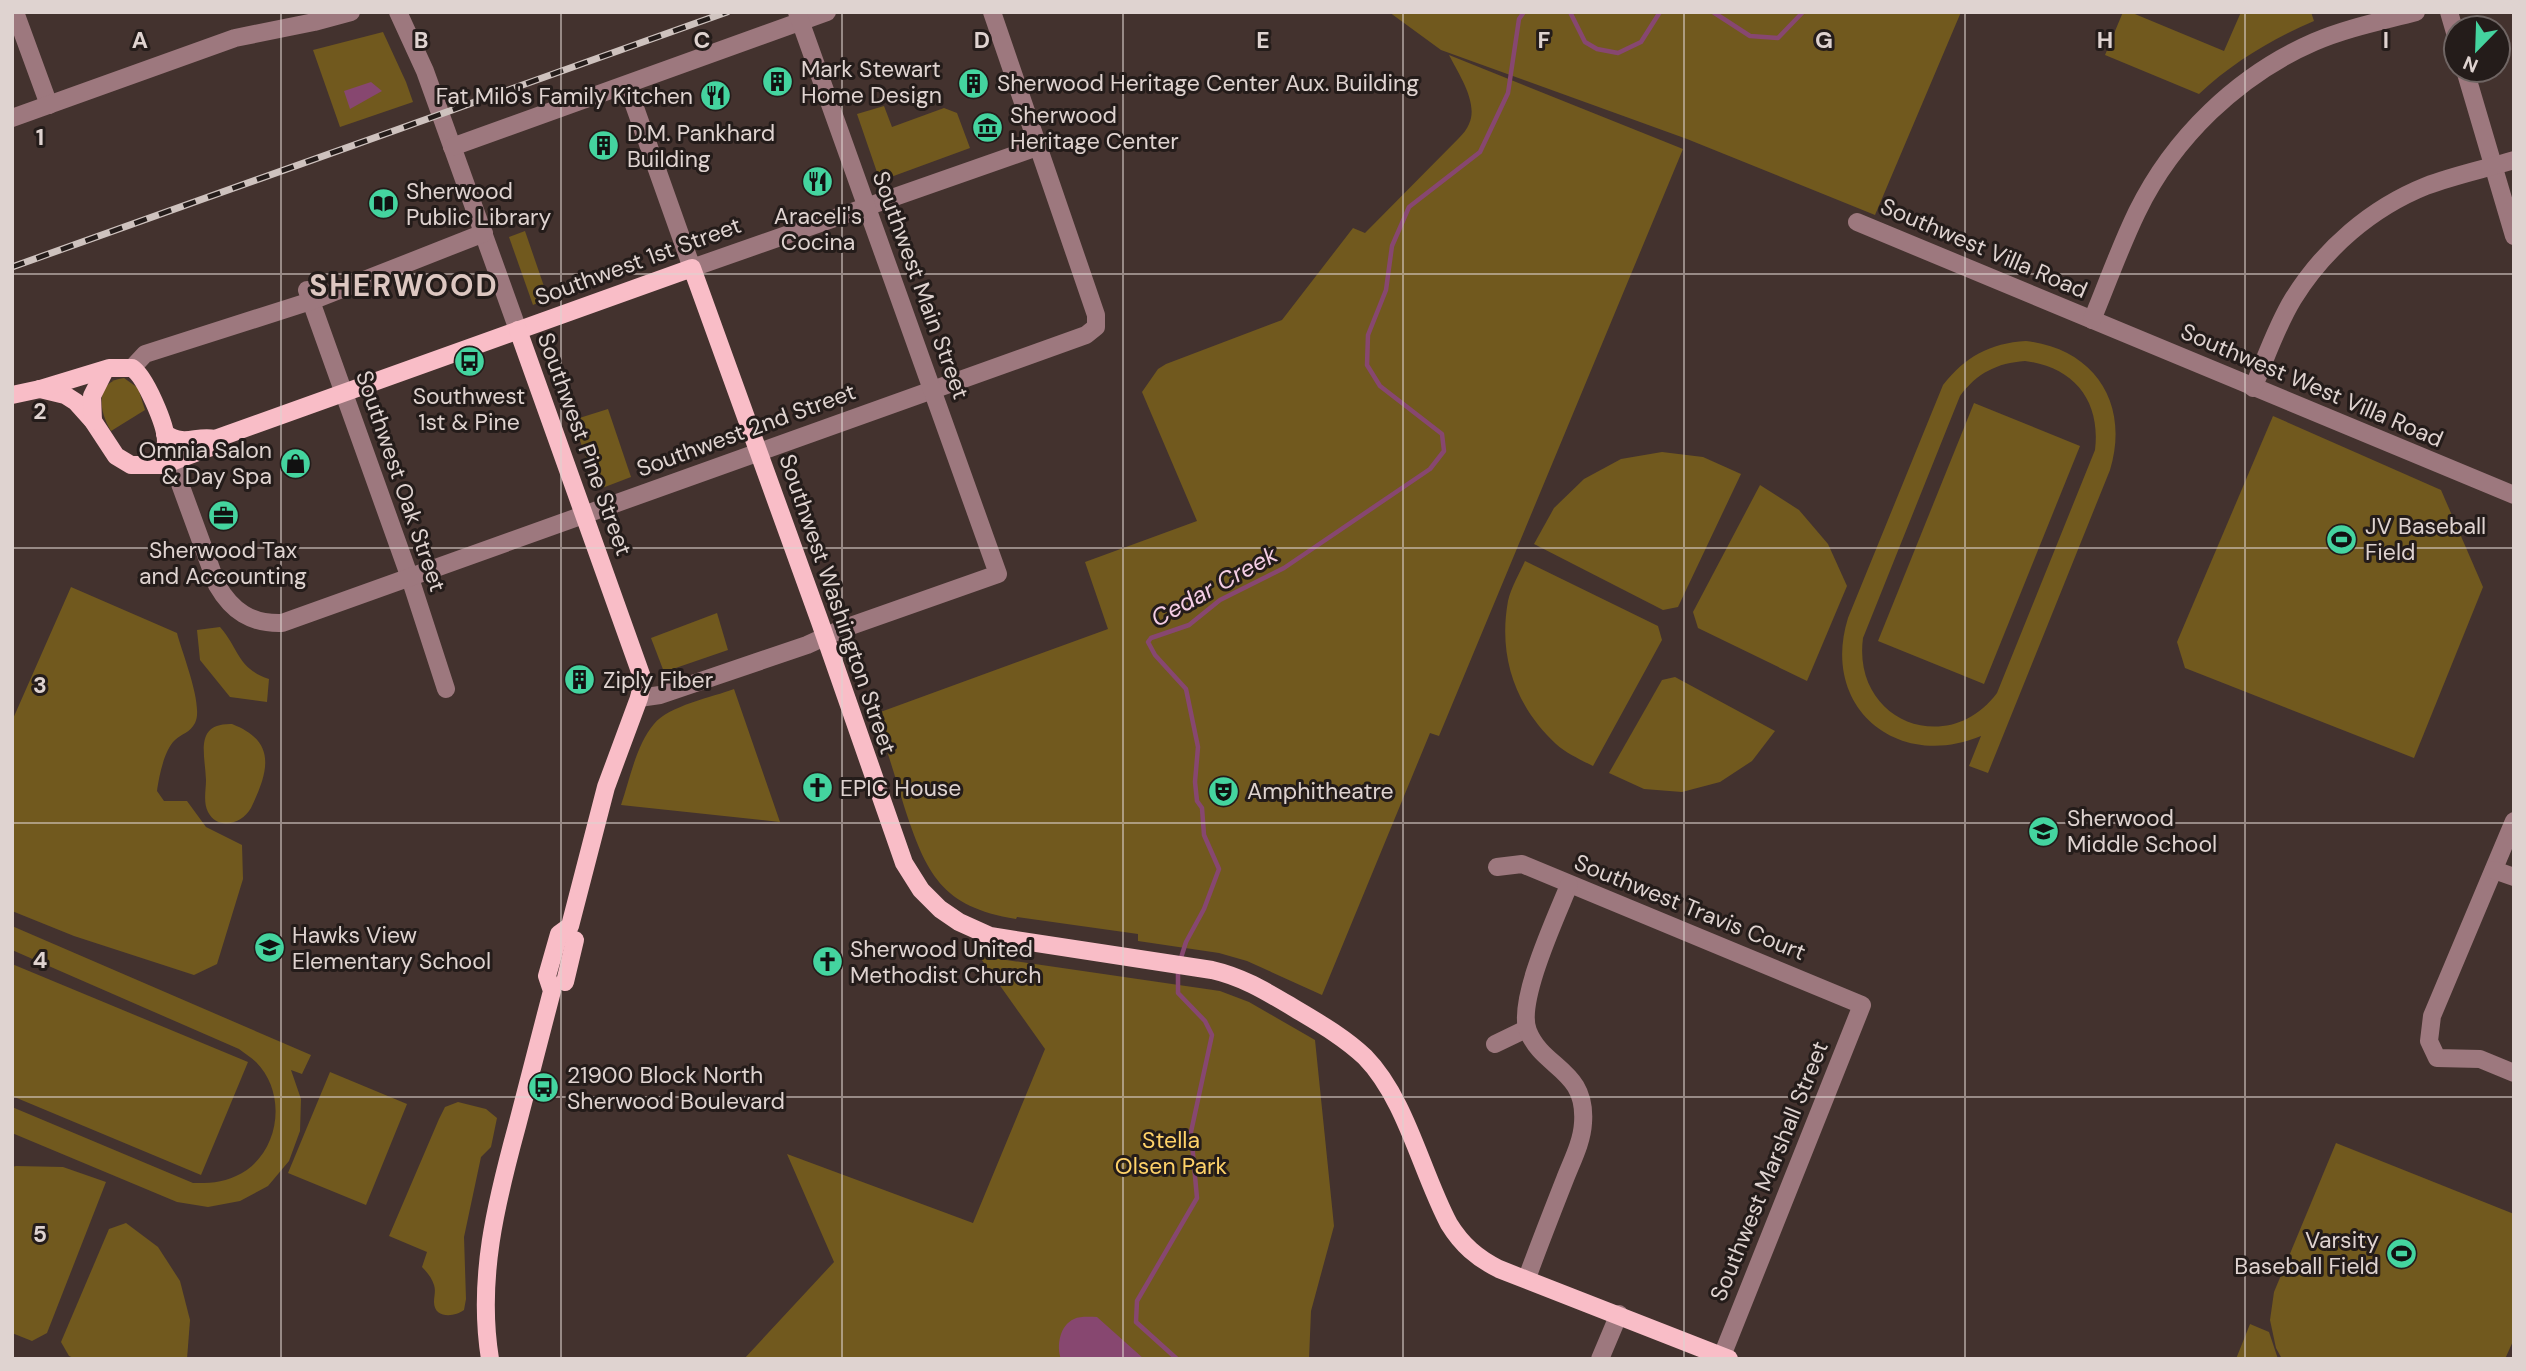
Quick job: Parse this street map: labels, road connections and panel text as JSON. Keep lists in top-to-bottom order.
{
  "streets": {
    "main road": ["Southwest 1st Street", "Southwest Pine Street", "Southwest Washington Street"],
    "street": [
      "Southwest Villa Road",
      "Southwest Main Street",
      "Southwest West Villa Road",
      "Southwest 2nd Street",
      "Southwest Oak Street",
      "Southwest Travis Court",
      "Southwest Marshall Street"
    ]
  },
  "crossings": [
    ["Southwest Villa Road", "Southwest West Villa Road"],
    ["Southwest 1st Street", "Southwest Main Street"],
    ["Southwest 1st Street", "Southwest 2nd Street"],
    ["Southwest 1st Street", "Southwest Pine Street"],
    ["Southwest 1st Street", "Southwest Oak Street"],
    ["Southwest 1st Street", "Southwest Washington Street"],
    ["Southwest Main Street", "Southwest 2nd Street"],
    ["Southwest Main Street", "Southwest Washington Street"],
    ["Southwest 2nd Street", "Southwest Pine Street"],
    ["Southwest 2nd Street", "Southwest Oak Street"],
    ["Southwest 2nd Street", "Southwest Washington Street"],
    ["Southwest Washington Street", "Southwest Marshall Street"],
    ["Southwest Travis Court", "Southwest Marshall Street"]
  ],
  "districts": ["SHERWOOD"],
  "water": ["Cedar Creek"],
  "parks": ["Stella Olsen Park"],
  "places": {
    "building": [
      "Mark Stewart Home Design",
      "Sherwood Heritage Center Aux. Building",
      "D.M. Pankhard Building",
      "Ziply Fiber"
    ],
    "restaurant": ["Fat Milo's Family Kitchen", "Araceli's Cocina"],
    "museum": ["Sherwood Heritage Center"],
    "library": ["Sherwood Public Library"],
    "bus stop": ["Southwest 1st & Pine", "21900 Block North Sherwood Boulevard"],
    "shop": ["Omnia Salon & Day Spa"],
    "office": ["Sherwood Tax and Accounting"],
    "sports": ["JV Baseball Field", "Varsity Baseball Field"],
    "church": ["EPIC House", "Sherwood United Methodist Church"],
    "theatre": ["Amphitheatre"],
    "school or university": ["Sherwood Middle School", "Hawks View Elementary School"]
  },
  "north": "bottom left",
  "grid": {
    "columns": [
      "A",
      "B",
      "C",
      "D",
      "E",
      "F",
      "G",
      "H",
      "I"
    ],
    "rows": [
      "1",
      "2",
      "3",
      "4",
      "5"
    ]
  }
}
